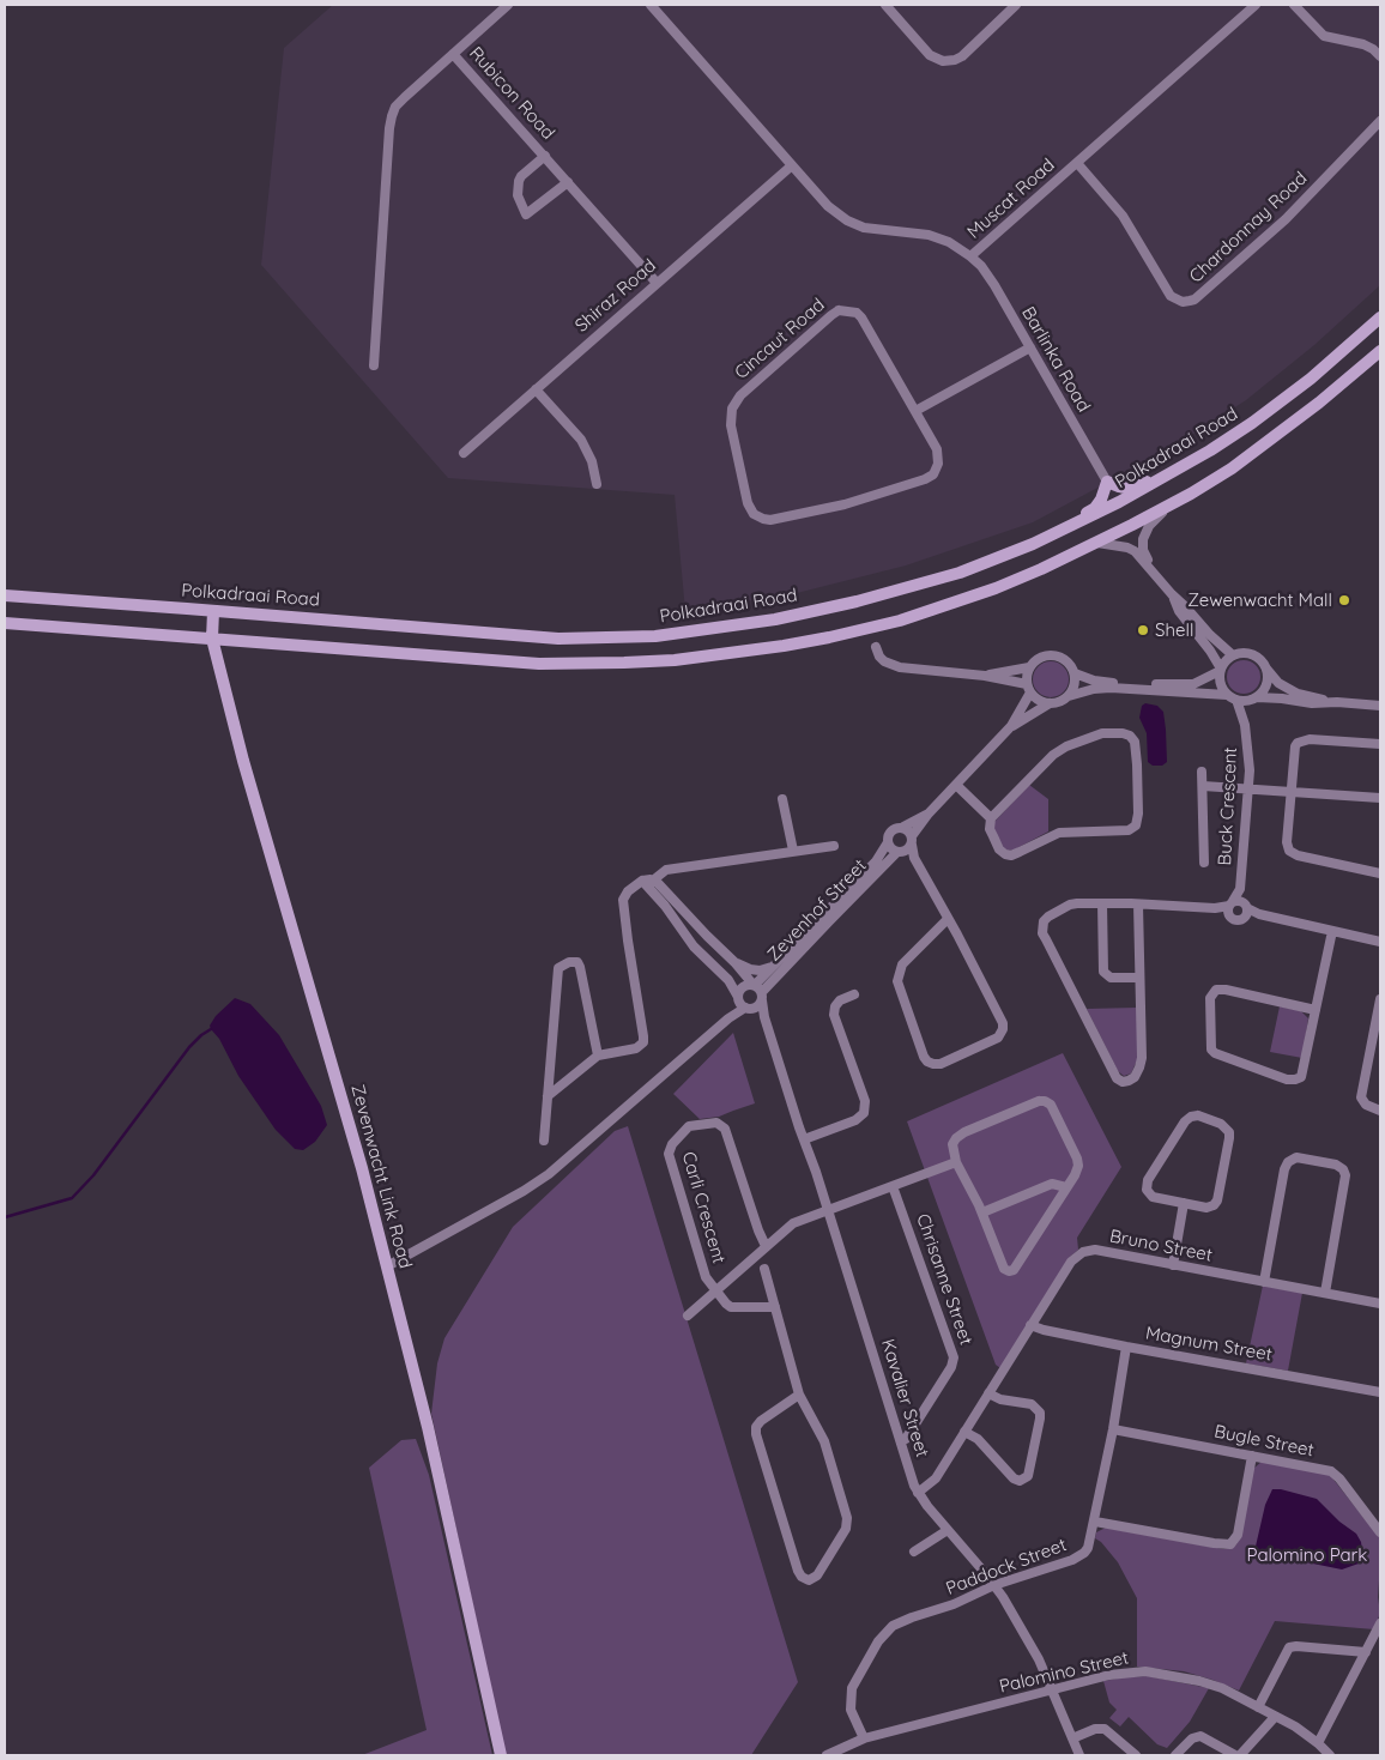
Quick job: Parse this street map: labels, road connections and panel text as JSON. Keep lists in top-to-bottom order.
{
  "streets": {
    "main road": ["Polkadraai Road", "Zevenwacht Link Road"],
    "street": [
      "Rubicon Road",
      "Muscat Road",
      "Chardonnay Road",
      "Shiraz Road",
      "Cincaut Road",
      "Barlinka Road",
      "Buck Crescent",
      "Zevenhof Street",
      "Carli Crescent",
      "Bruno Street",
      "Chrisanne Street",
      "Magnum Street",
      "Kavalier Street",
      "Bugle Street",
      "Paddock Street",
      "Palomino Street"
    ]
  },
  "crossings": [
    ["Rubicon Road", "Shiraz Road"],
    ["Muscat Road", "Chardonnay Road"],
    ["Muscat Road", "Shiraz Road"],
    ["Muscat Road", "Barlinka Road"],
    ["Polkadraai Road", "Zevenwacht Link Road"],
    ["Zevenhof Street", "Kavalier Street"],
    ["Bruno Street", "Magnum Street"],
    ["Bruno Street", "Kavalier Street"],
    ["Chrisanne Street", "Kavalier Street"],
    ["Magnum Street", "Paddock Street"],
    ["Kavalier Street", "Paddock Street"],
    ["Kavalier Street", "Palomino Street"],
    ["Bugle Street", "Paddock Street"],
    ["Paddock Street", "Palomino Street"]
  ],
  "parks": ["Palomino Park"],
  "places": ["Zewenwacht Mall", "Shell"]
}
